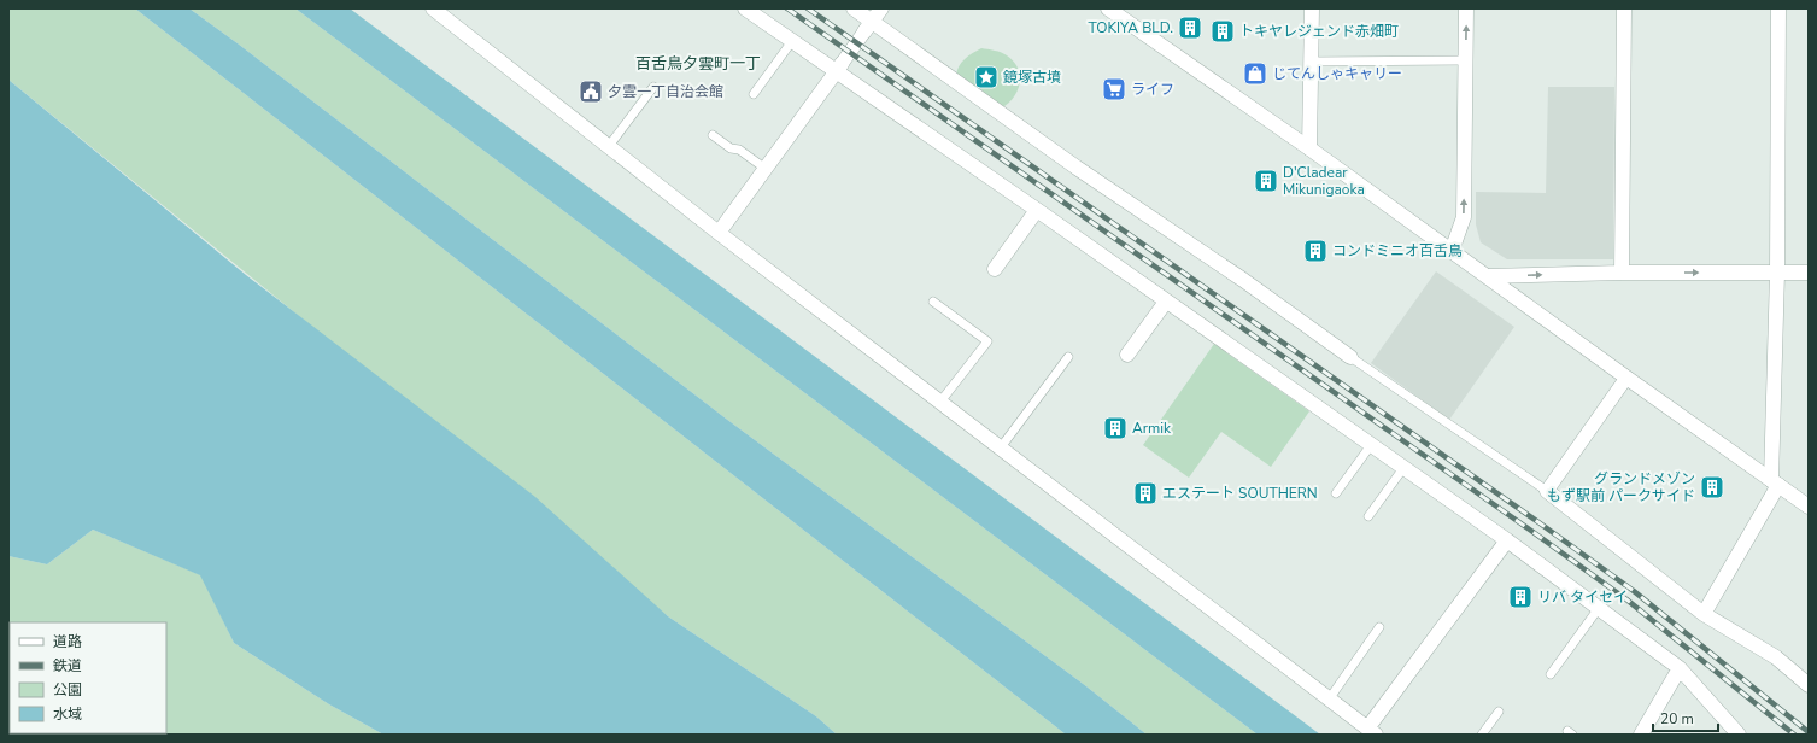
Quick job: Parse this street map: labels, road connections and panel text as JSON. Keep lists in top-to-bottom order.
{
  "districts": ["百舌鳥夕雲町一丁"],
  "places": {
    "building": [
      "TOKIYA BLD.",
      "トキヤレジェンド赤畑町",
      "D'Cladear Mikunigaoka",
      "コンドミニオ百舌鳥",
      "Armik",
      "グランドメゾン もず駅前 パークサイド",
      "エステート SOUTHERN",
      "リバ タイセイ"
    ],
    "shop": ["じてんしゃキャリー"],
    "place": ["鏡塚古墳"],
    "supermarket": ["ライフ"],
    "public building": ["夕雲一丁自治会館"]
  },
  "legend": [
    "道路",
    "鉄道",
    "公園",
    "水域"
  ],
  "scale_bar": "20 m"
}
